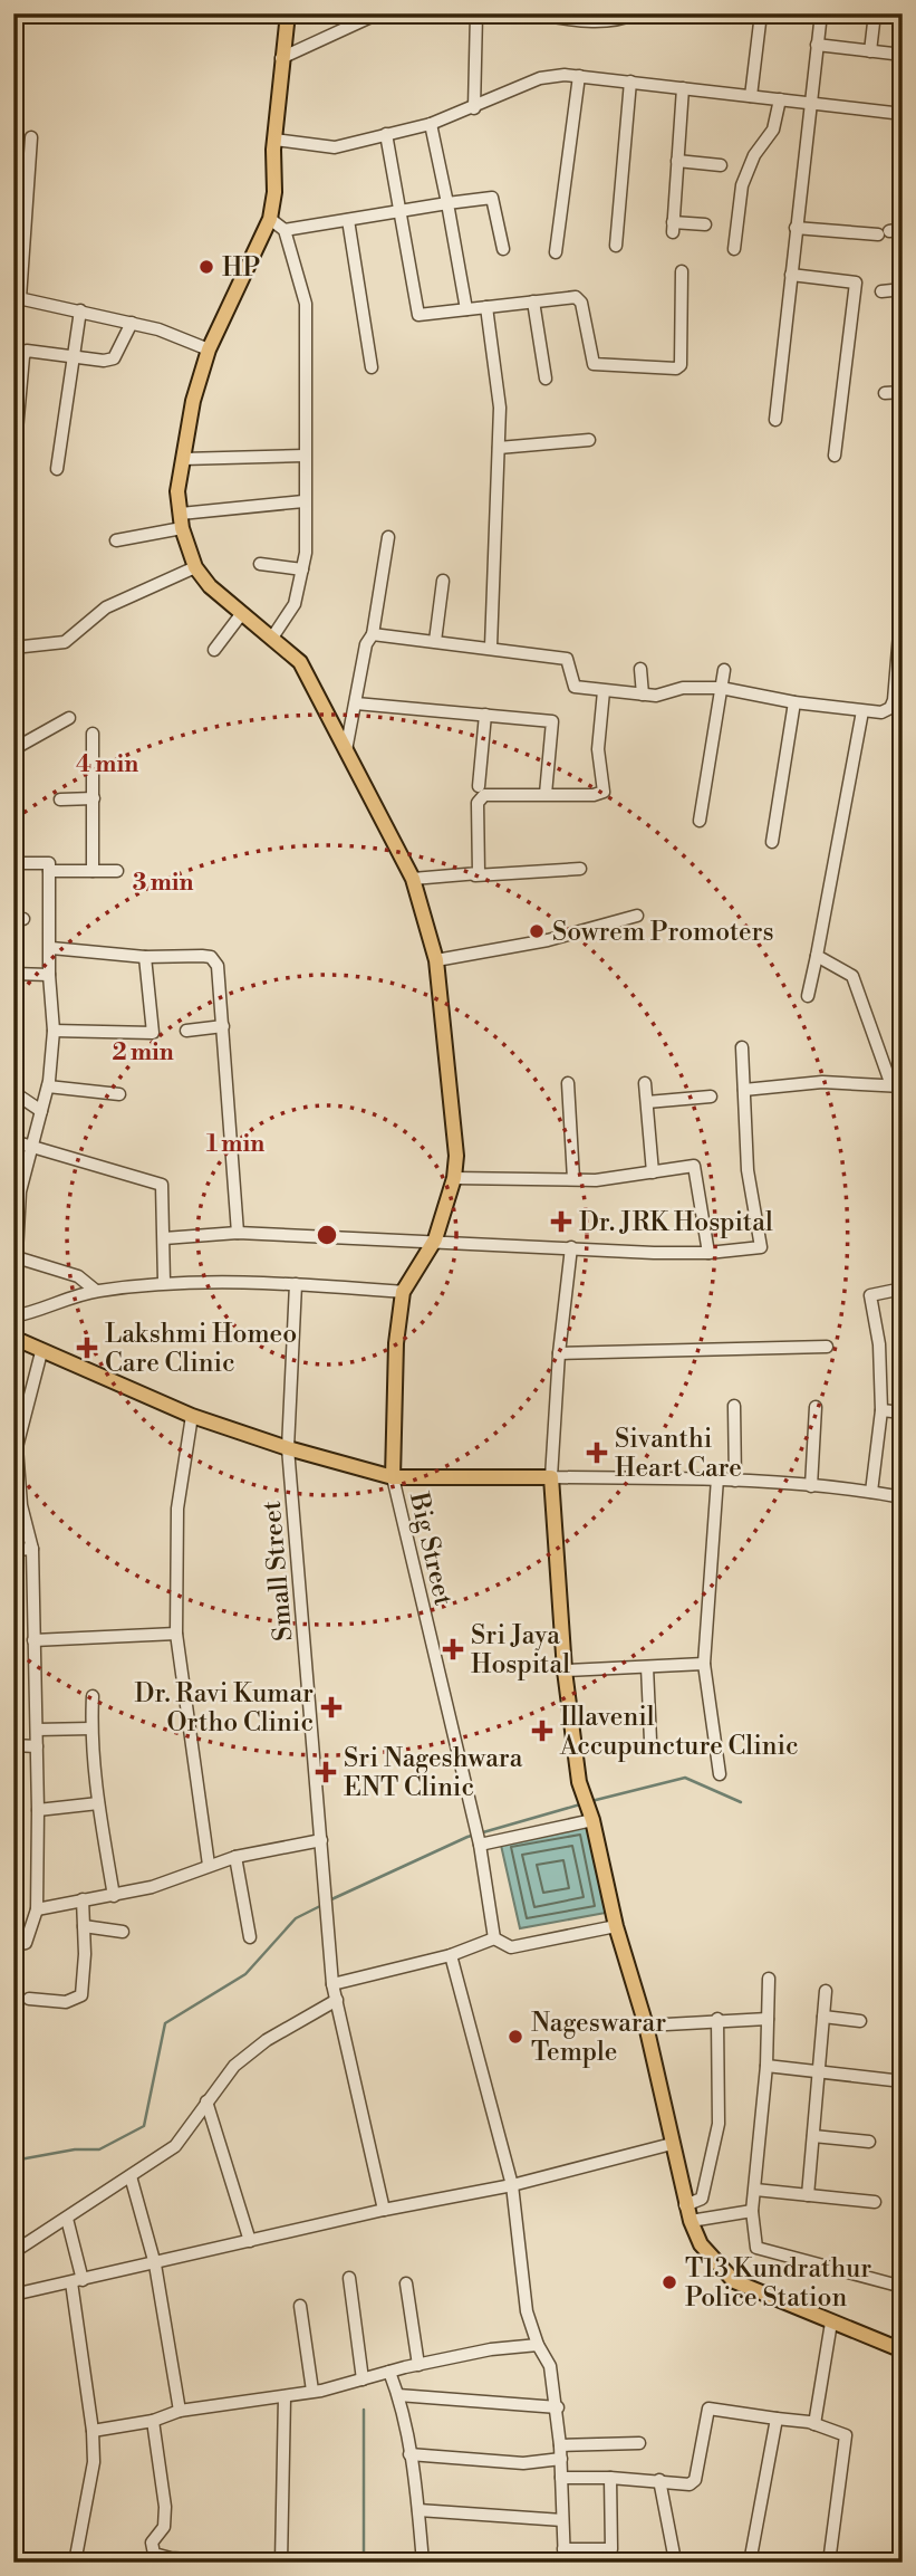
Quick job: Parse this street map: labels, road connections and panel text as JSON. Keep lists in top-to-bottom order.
{
  "streets": {
    "street": ["Big Street", "Small Street"]
  },
  "places": {
    "other": [
      "HP",
      "Sowrem Promoters",
      "Nageswarar Temple",
      "T13 Kundrathur Police Station"
    ],
    "health": [
      "Dr. JRK Hospital",
      "Lakshmi Homeo Care Clinic",
      "Sivanthi Heart Care",
      "Sri Jaya Hospital",
      "Dr. Ravi Kumar Ortho Clinic",
      "Illavenil Accupuncture Clinic",
      "Sri Nageshwara ENT Clinic"
    ]
  },
  "rings": [
    "4 min",
    "3 min",
    "2 min",
    "1 min"
  ]
}
